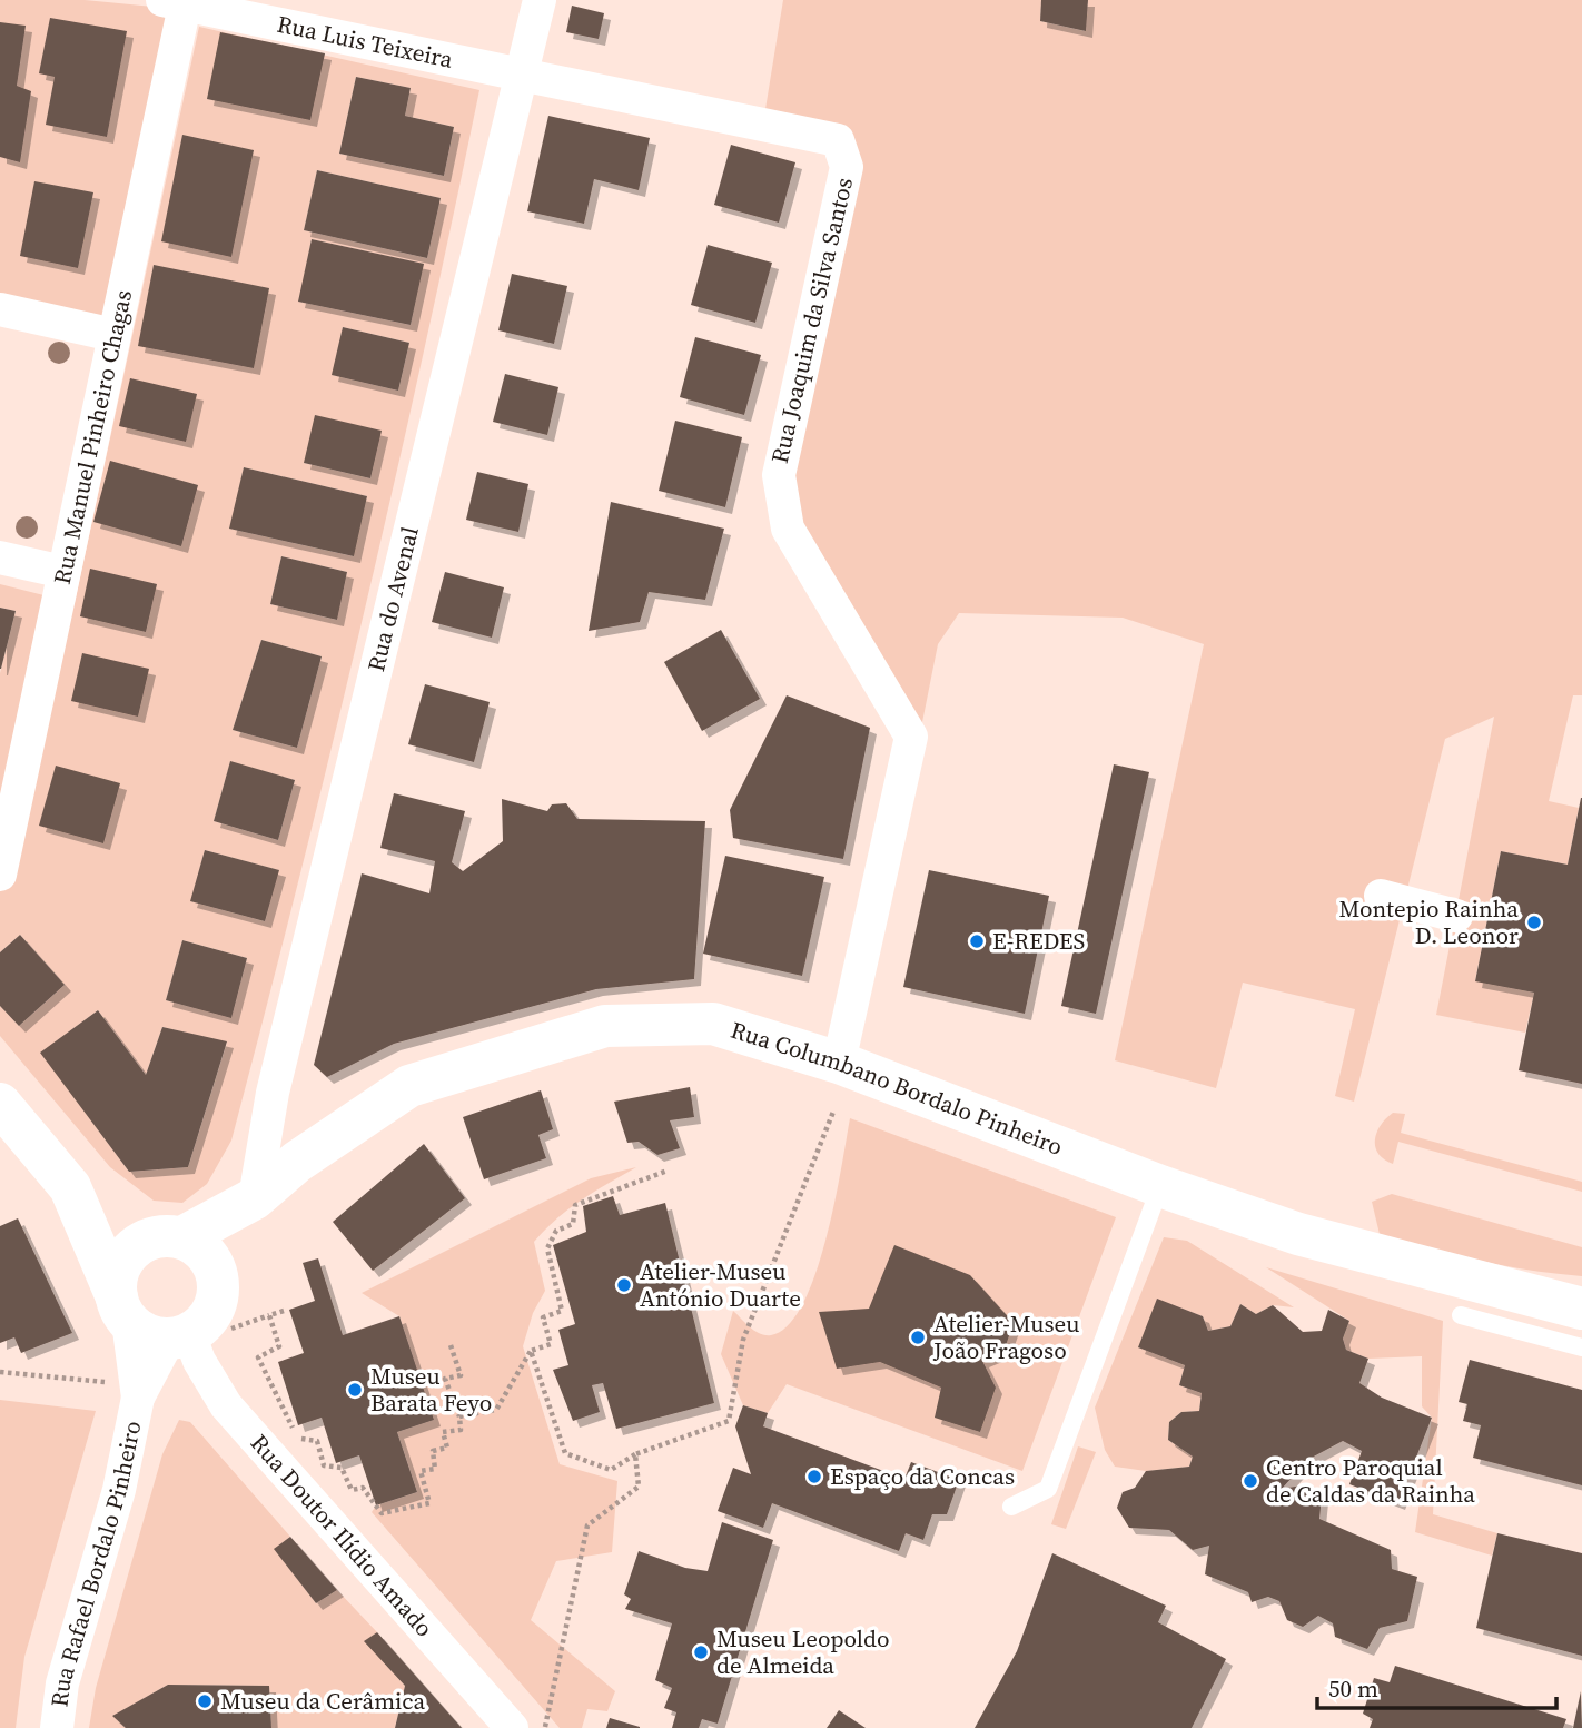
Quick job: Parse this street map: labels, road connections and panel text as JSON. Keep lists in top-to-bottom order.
{
  "streets": {
    "main road": ["Rua do Avenal", "Rua Columbano Bordalo Pinheiro"],
    "street": [
      "Rua Luis Teixeira",
      "Rua Joaquim da Silva Santos",
      "Rua Manuel Pinheiro Chagas",
      "Rua Doutor Ilídio Amado",
      "Rua Rafael Bordalo Pinheiro"
    ]
  },
  "crossings": [
    ["Rua Luis Teixeira", "Rua Joaquim da Silva Santos"],
    ["Rua Luis Teixeira", "Rua Manuel Pinheiro Chagas"],
    ["Rua Luis Teixeira", "Rua do Avenal"],
    ["Rua Joaquim da Silva Santos", "Rua do Avenal"],
    ["Rua Joaquim da Silva Santos", "Rua Columbano Bordalo Pinheiro"],
    ["Rua do Avenal", "Rua Columbano Bordalo Pinheiro"],
    ["Rua do Avenal", "Rua Doutor Ilídio Amado"],
    ["Rua do Avenal", "Rua Rafael Bordalo Pinheiro"],
    ["Rua Doutor Ilídio Amado", "Rua Rafael Bordalo Pinheiro"]
  ],
  "places": [
    "Montepio Rainha D. Leonor",
    "E-REDES",
    "Atelier-Museu António Duarte",
    "Atelier-Museu João Fragoso",
    "Museu Barata Feyo",
    "Espaço da Concas",
    "Centro Paroquial de Caldas da Rainha",
    "Museu Leopoldo de Almeida",
    "Museu da Cerâmica"
  ],
  "scale_bar": "50 m"
}
